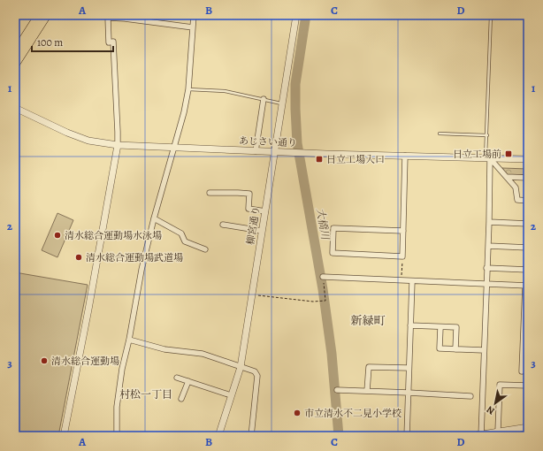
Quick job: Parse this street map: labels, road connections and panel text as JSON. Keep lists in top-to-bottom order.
{
  "streets": {
    "street": ["あじさい通り", "柳宮通り"]
  },
  "crossings": [
    ["あじさい通り", "柳宮通り"]
  ],
  "districts": ["新緑町", "村松一丁目"],
  "water": ["大橋川"],
  "places": {
    "transit": ["日立工場前", "日立工場入口"],
    "other": [
      "清水総合運動場水泳場",
      "清水総合運動場武道場",
      "清水総合運動場",
      "市立清水不二見小学校"
    ]
  },
  "scale_bar": "100 m",
  "north": "bottom left",
  "grid": {
    "columns": [
      "A",
      "B",
      "C",
      "D"
    ],
    "rows": ["1", "2", "3"]
  }
}
